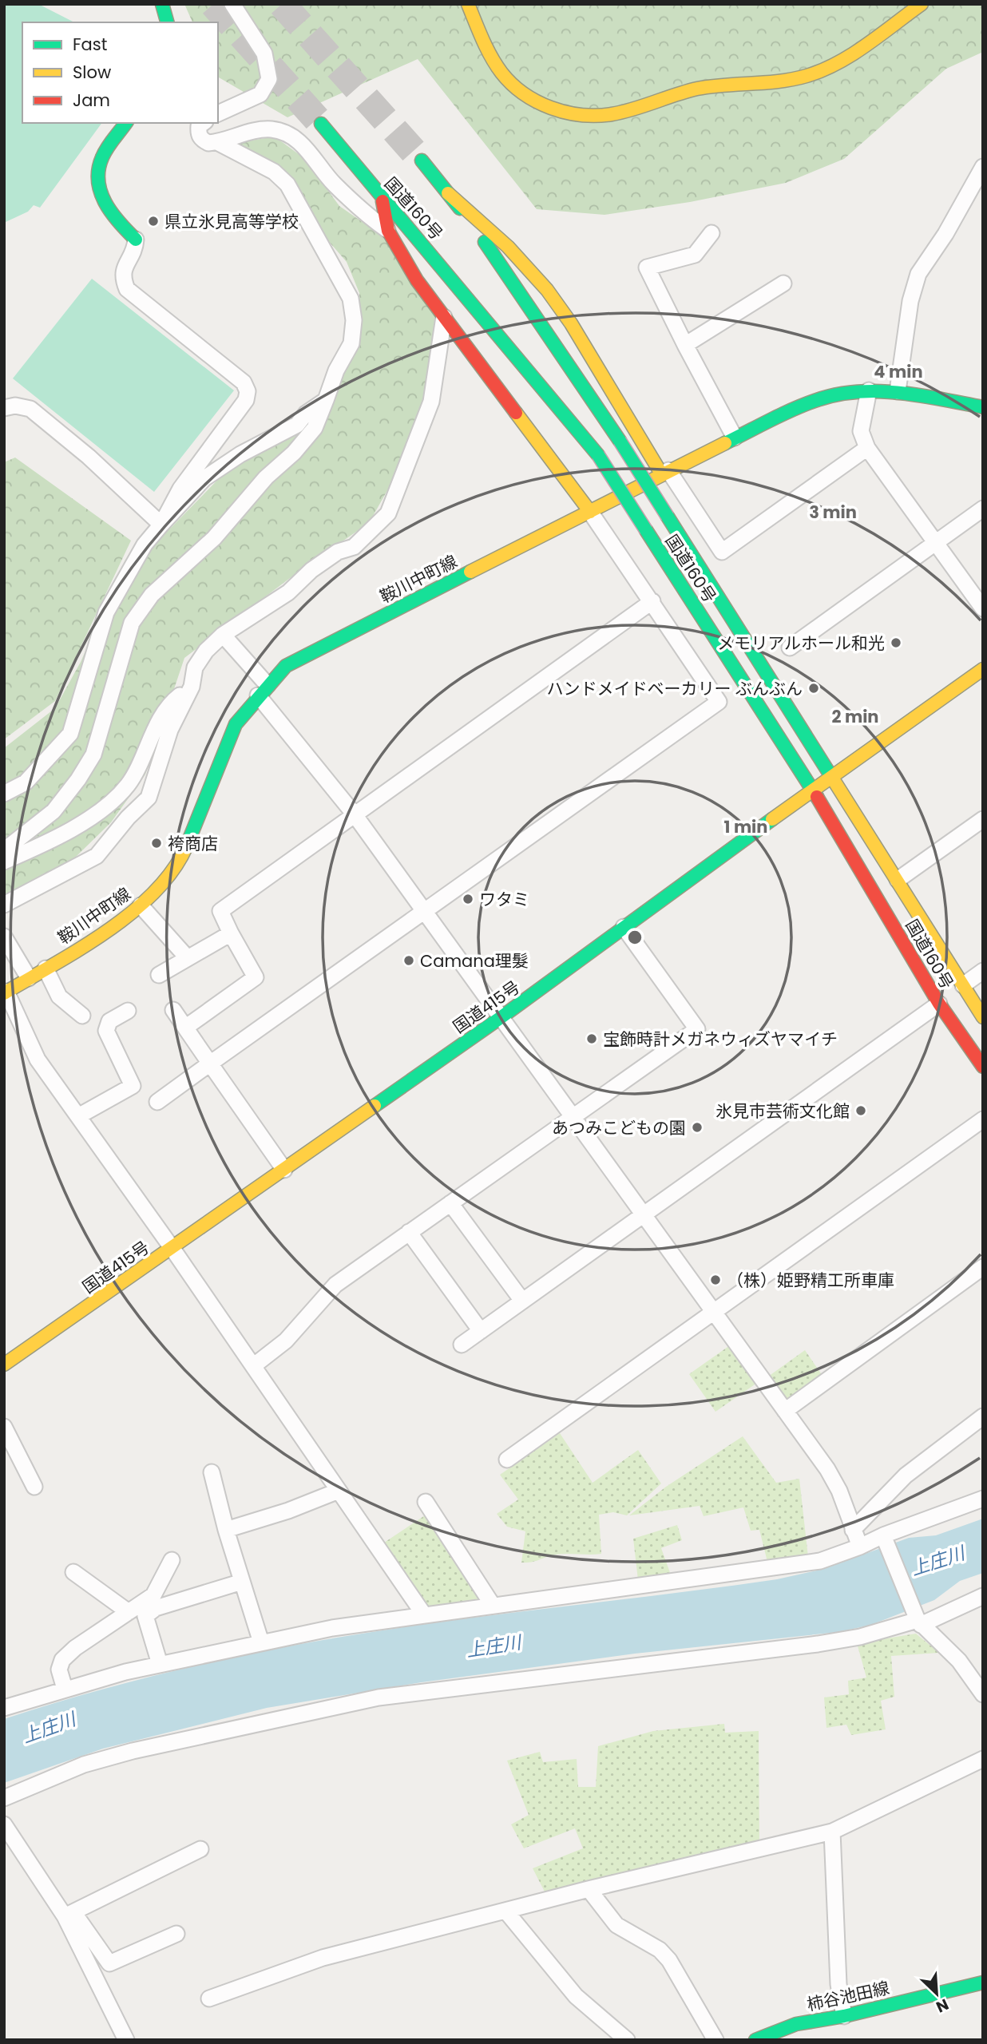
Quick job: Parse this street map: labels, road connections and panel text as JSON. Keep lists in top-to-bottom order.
{
  "streets": {
    "main road": [
      "国道160号",
      "鞍川中町線",
      "国道415号",
      "柿谷池田線"
    ]
  },
  "crossings": [
    ["国道160号", "国道415号"]
  ],
  "water": ["上庄川"],
  "places": [
    "県立氷見高等学校",
    "メモリアルホール和光",
    "ハンドメイドベーカリー ぶんぶん",
    "袴商店",
    "ワタミ",
    "Camana理髮",
    "宝飾時計メガネウィズヤマイチ",
    "氷見市芸術文化館",
    "あつみこどもの園",
    "（株）姫野精工所車庫"
  ],
  "legend": ["Fast", "Slow", "Jam"],
  "north": "bottom right",
  "rings": [
    "4 min",
    "3 min",
    "2 min",
    "1 min"
  ]
}
